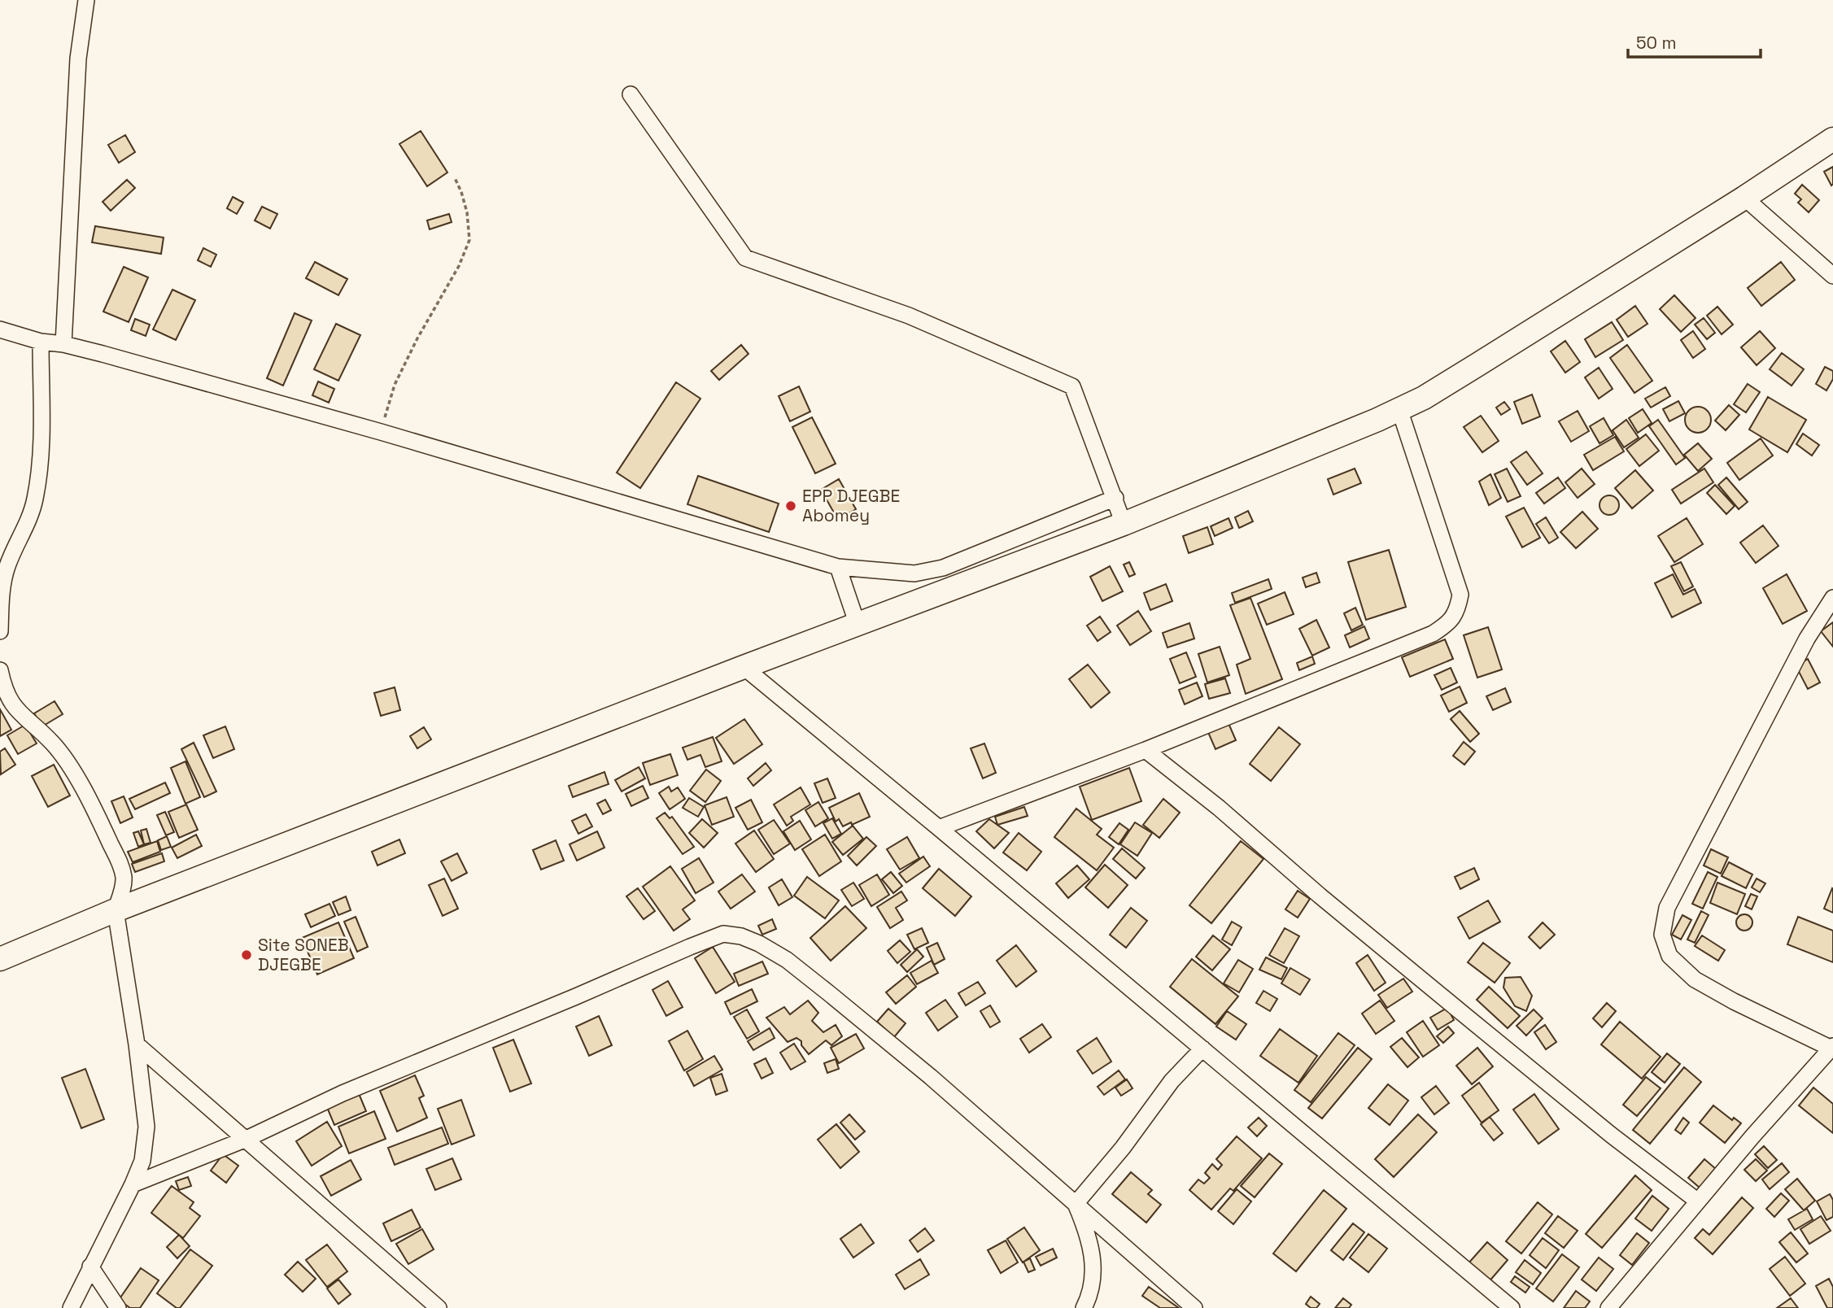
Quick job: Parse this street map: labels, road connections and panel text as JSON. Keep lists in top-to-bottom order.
{
  "places": ["EPP DJEGBE Abomey", "Site SONEB DJEGBE"],
  "scale_bar": "50 m"
}
